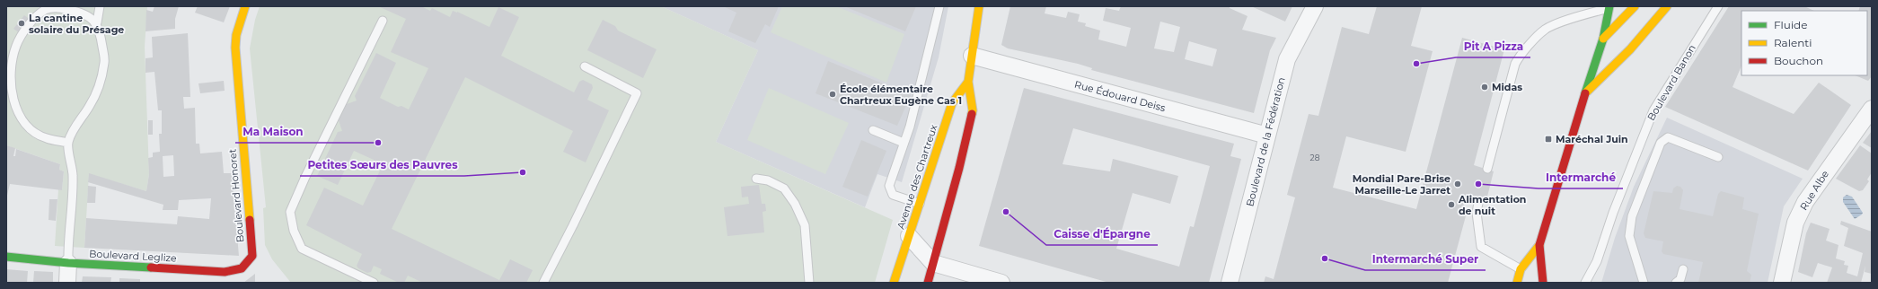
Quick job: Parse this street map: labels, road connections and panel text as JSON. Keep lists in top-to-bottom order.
{
  "streets": {
    "street": [
      "Rue Édouard Deiss",
      "Boulevard de la Fédération",
      "Avenue des Chartreux",
      "Rue Albe",
      "Boulevard Honoret",
      "Boulevard Leglize"
    ],
    "lane": ["Boulevard Banon"]
  },
  "crossings": [
    ["Rue Édouard Deiss", "Boulevard de la Fédération"],
    ["Rue Édouard Deiss", "Avenue des Chartreux"],
    ["Boulevard Honoret", "Boulevard Leglize"]
  ],
  "places": {
    "other": [
      "La cantine solaire du Présage",
      "Pit A Pizza",
      "Midas",
      "École élémentaire Chartreux Eugène Cas 1",
      "Ma Maison",
      "Petites Sœurs des Pauvres",
      "Mondial Pare-Brise Marseille-Le Jarret",
      "Intermarché",
      "Alimentation de nuit",
      "Caisse d'Épargne",
      "Intermarché Super"
    ],
    "transit": ["Maréchal Juin"]
  },
  "house_numbers": ["28"],
  "legend": ["Fluide", "Ralenti", "Bouchon"]
}
